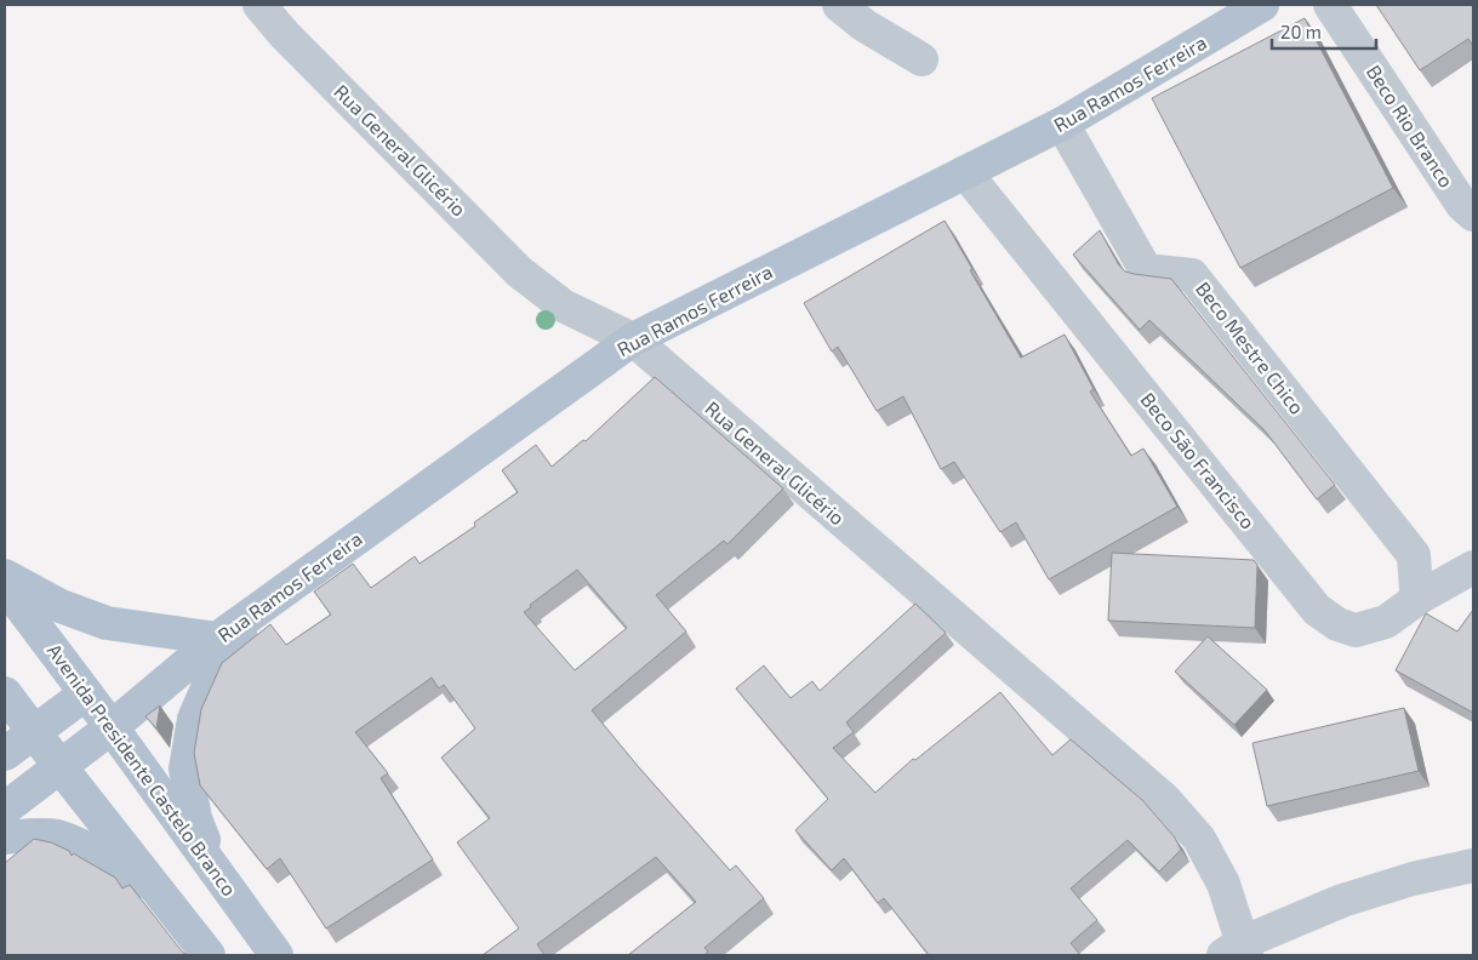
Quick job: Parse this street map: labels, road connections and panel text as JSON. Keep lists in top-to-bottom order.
{
  "streets": {
    "main road": ["Rua Ramos Ferreira", "Avenida Presidente Castelo Branco"],
    "street": [
      "Beco Rio Branco",
      "Rua General Glicério",
      "Beco Mestre Chico",
      "Beco São Francisco"
    ]
  },
  "crossings": [
    ["Rua Ramos Ferreira", "Rua General Glicério"],
    ["Rua Ramos Ferreira", "Beco Mestre Chico"],
    ["Rua Ramos Ferreira", "Beco São Francisco"],
    ["Rua Ramos Ferreira", "Avenida Presidente Castelo Branco"],
    ["Beco Mestre Chico", "Beco São Francisco"]
  ],
  "scale_bar": "20 m"
}
